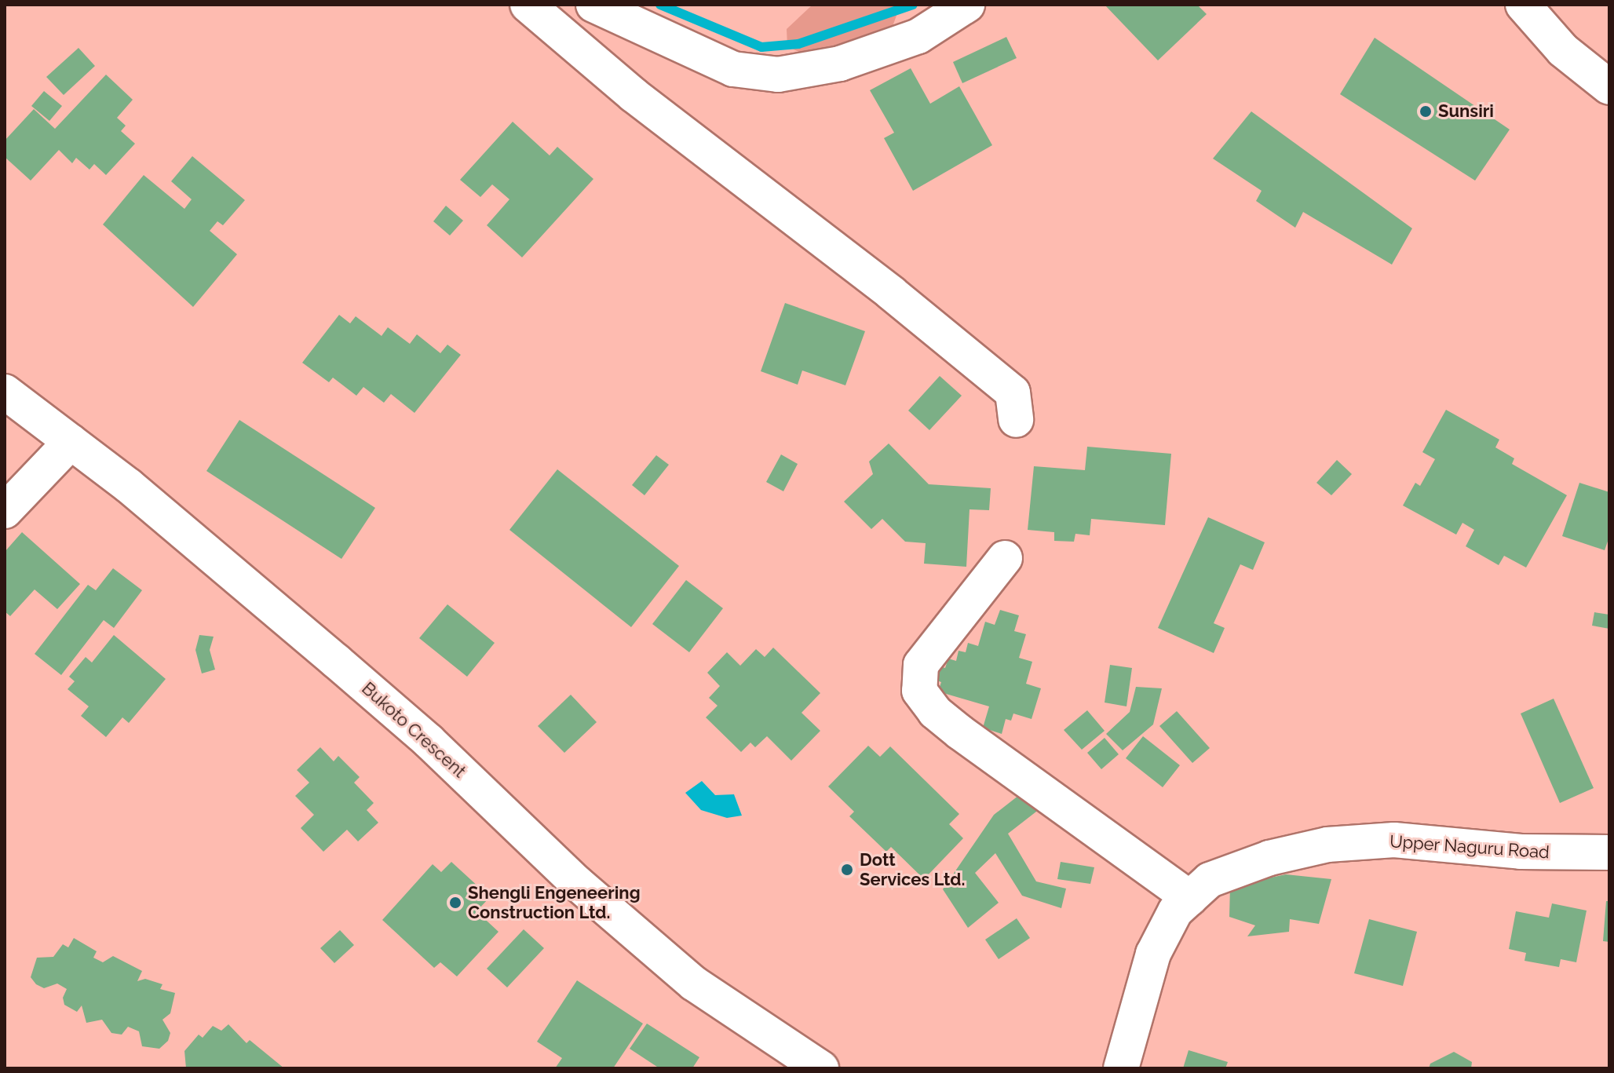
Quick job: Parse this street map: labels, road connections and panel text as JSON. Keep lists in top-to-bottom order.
{
  "streets": {
    "street": ["Bukoto Crescent", "Upper Naguru Road"]
  },
  "places": ["Sunsiri", "Dott Services Ltd.", "Shengli Engeneering Construction Ltd."]
}
